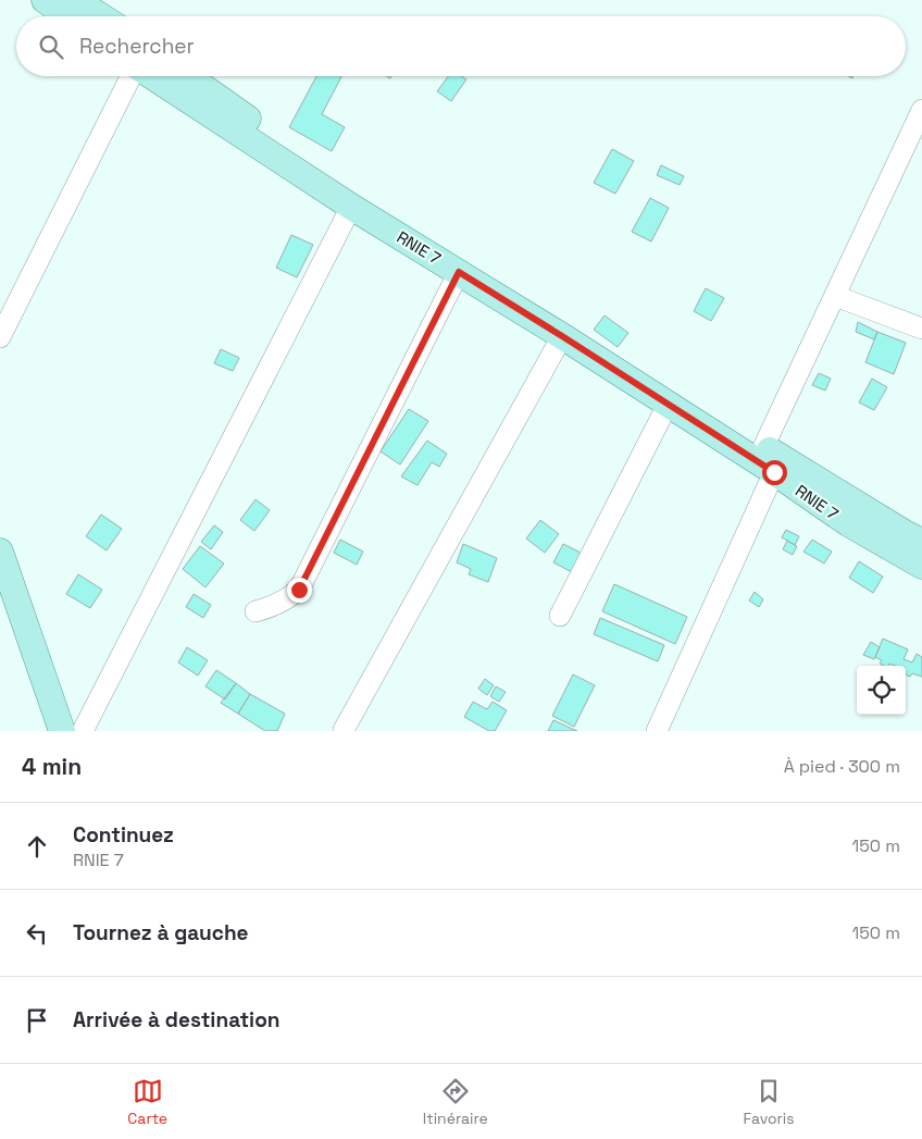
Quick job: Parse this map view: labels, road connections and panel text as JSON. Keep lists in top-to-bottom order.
{
  "streets": {
    "main road": ["RNIE 7"]
  },
  "page": {
    "search": "Rechercher",
    "heading": ["4 min", "À pied · 300 m"],
    "list": [
      ["Continuez", "RNIE 7", "150 m"],
      ["Tournez à gauche", "150 m"],
      "Arrivée à destination"
    ],
    "nav": ["Carte", "Itinéraire", "Favoris"]
  }
}
